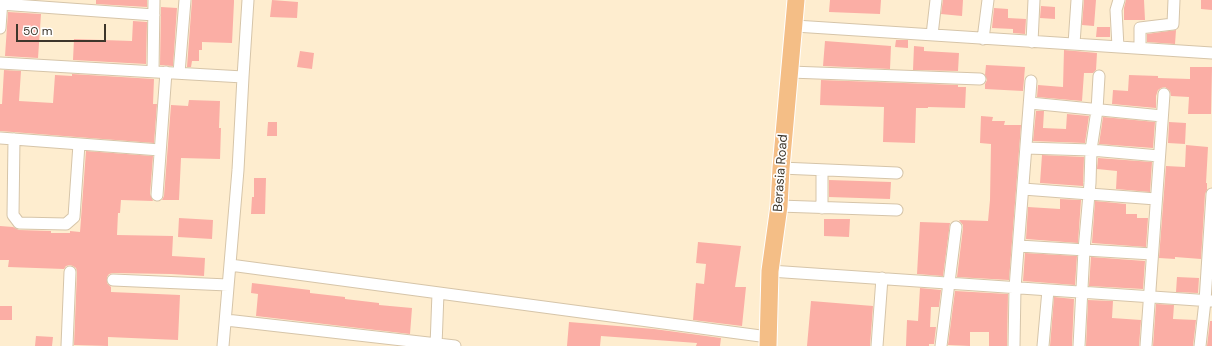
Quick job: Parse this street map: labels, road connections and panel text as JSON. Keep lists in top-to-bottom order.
{
  "streets": {
    "main road": ["Berasia Road"]
  },
  "scale_bar": "50 m"
}
